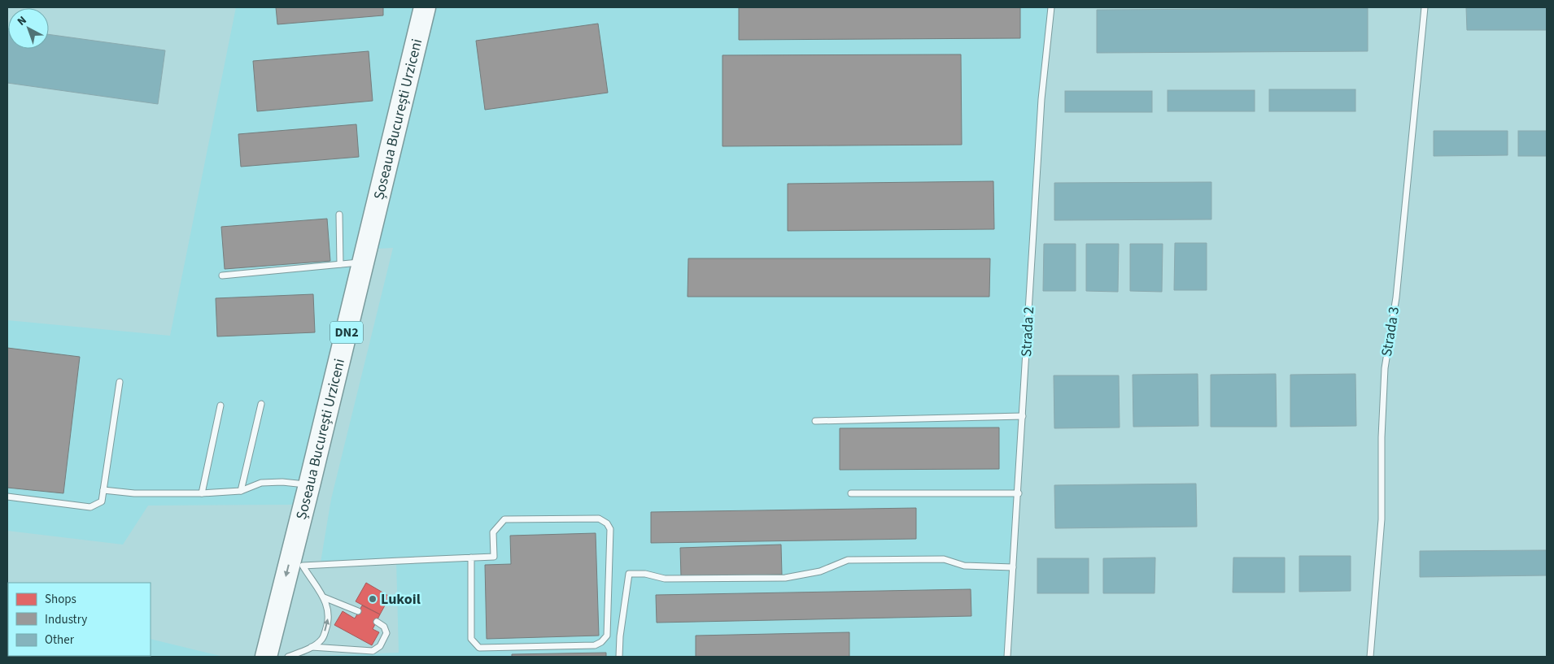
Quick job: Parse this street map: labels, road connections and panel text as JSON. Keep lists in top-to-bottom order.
{
  "streets": {
    "highway": ["Șoseaua București Urziceni", "DN2"],
    "lane": ["Strada 2", "Strada 3"]
  },
  "places": ["Lukoil"],
  "legend": ["Shops", "Industry", "Other"],
  "north": "top left"
}
